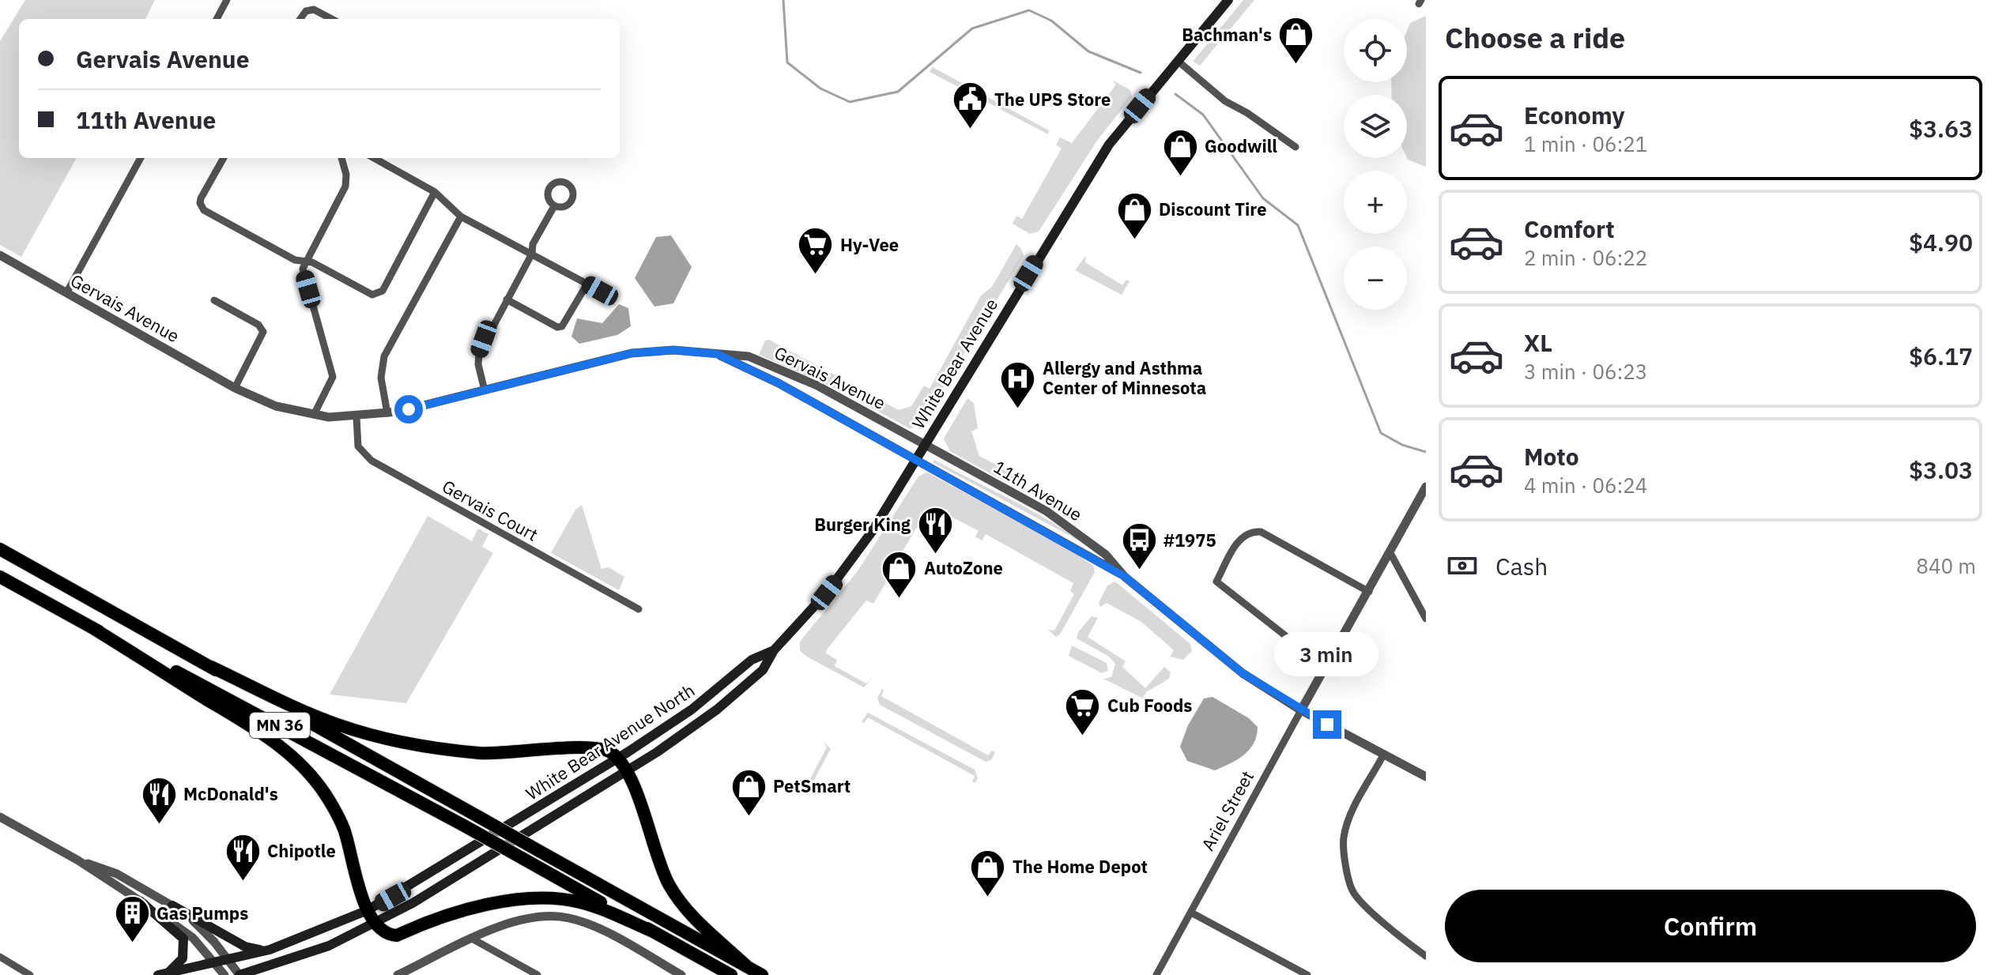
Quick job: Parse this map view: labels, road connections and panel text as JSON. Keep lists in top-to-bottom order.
{
  "streets": {
    "highway": ["MN 36"],
    "main road": ["White Bear Avenue", "White Bear Avenue North"],
    "street": [
      "Gervais Avenue",
      "11th Avenue",
      "Gervais Court",
      "Ariel Street"
    ]
  },
  "crossings": [
    ["Gervais Avenue", "White Bear Avenue"],
    ["Gervais Avenue", "11th Avenue"],
    ["Gervais Avenue", "Gervais Court"],
    ["White Bear Avenue", "11th Avenue"],
    ["White Bear Avenue", "White Bear Avenue North"],
    ["11th Avenue", "Ariel Street"]
  ],
  "places": {
    "shop": [
      "Bachman's",
      "Goodwill",
      "Discount Tire",
      "AutoZone",
      "PetSmart",
      "The Home Depot"
    ],
    "public building": ["The UPS Store"],
    "supermarket": ["Hy-Vee", "Cub Foods"],
    "hospital": ["Allergy and Asthma Center of Minnesota"],
    "restaurant": ["Burger King", "McDonald's", "Chipotle"],
    "bus stop": ["#1975"],
    "building": ["Gas Pumps"]
  },
  "page": {
    "heading": "Choose a ride",
    "map_buttons": ["+", "−"],
    "banner": ["Gervais Avenue", "11th Avenue"],
    "list": [
      {
        "name": "Economy",
        "note": "1 min · 06:21",
        "value": "$3.63"
      },
      {
        "name": "Comfort",
        "note": "2 min · 06:22",
        "value": "$4.90"
      },
      {
        "name": "XL",
        "note": "3 min · 06:23",
        "value": "$6.17"
      },
      {
        "name": "Moto",
        "note": "4 min · 06:24",
        "value": "$3.03"
      }
    ],
    "pay": ["Cash", "840 m"],
    "bubble": "3 min",
    "buttons": "Confirm"
  }
}
